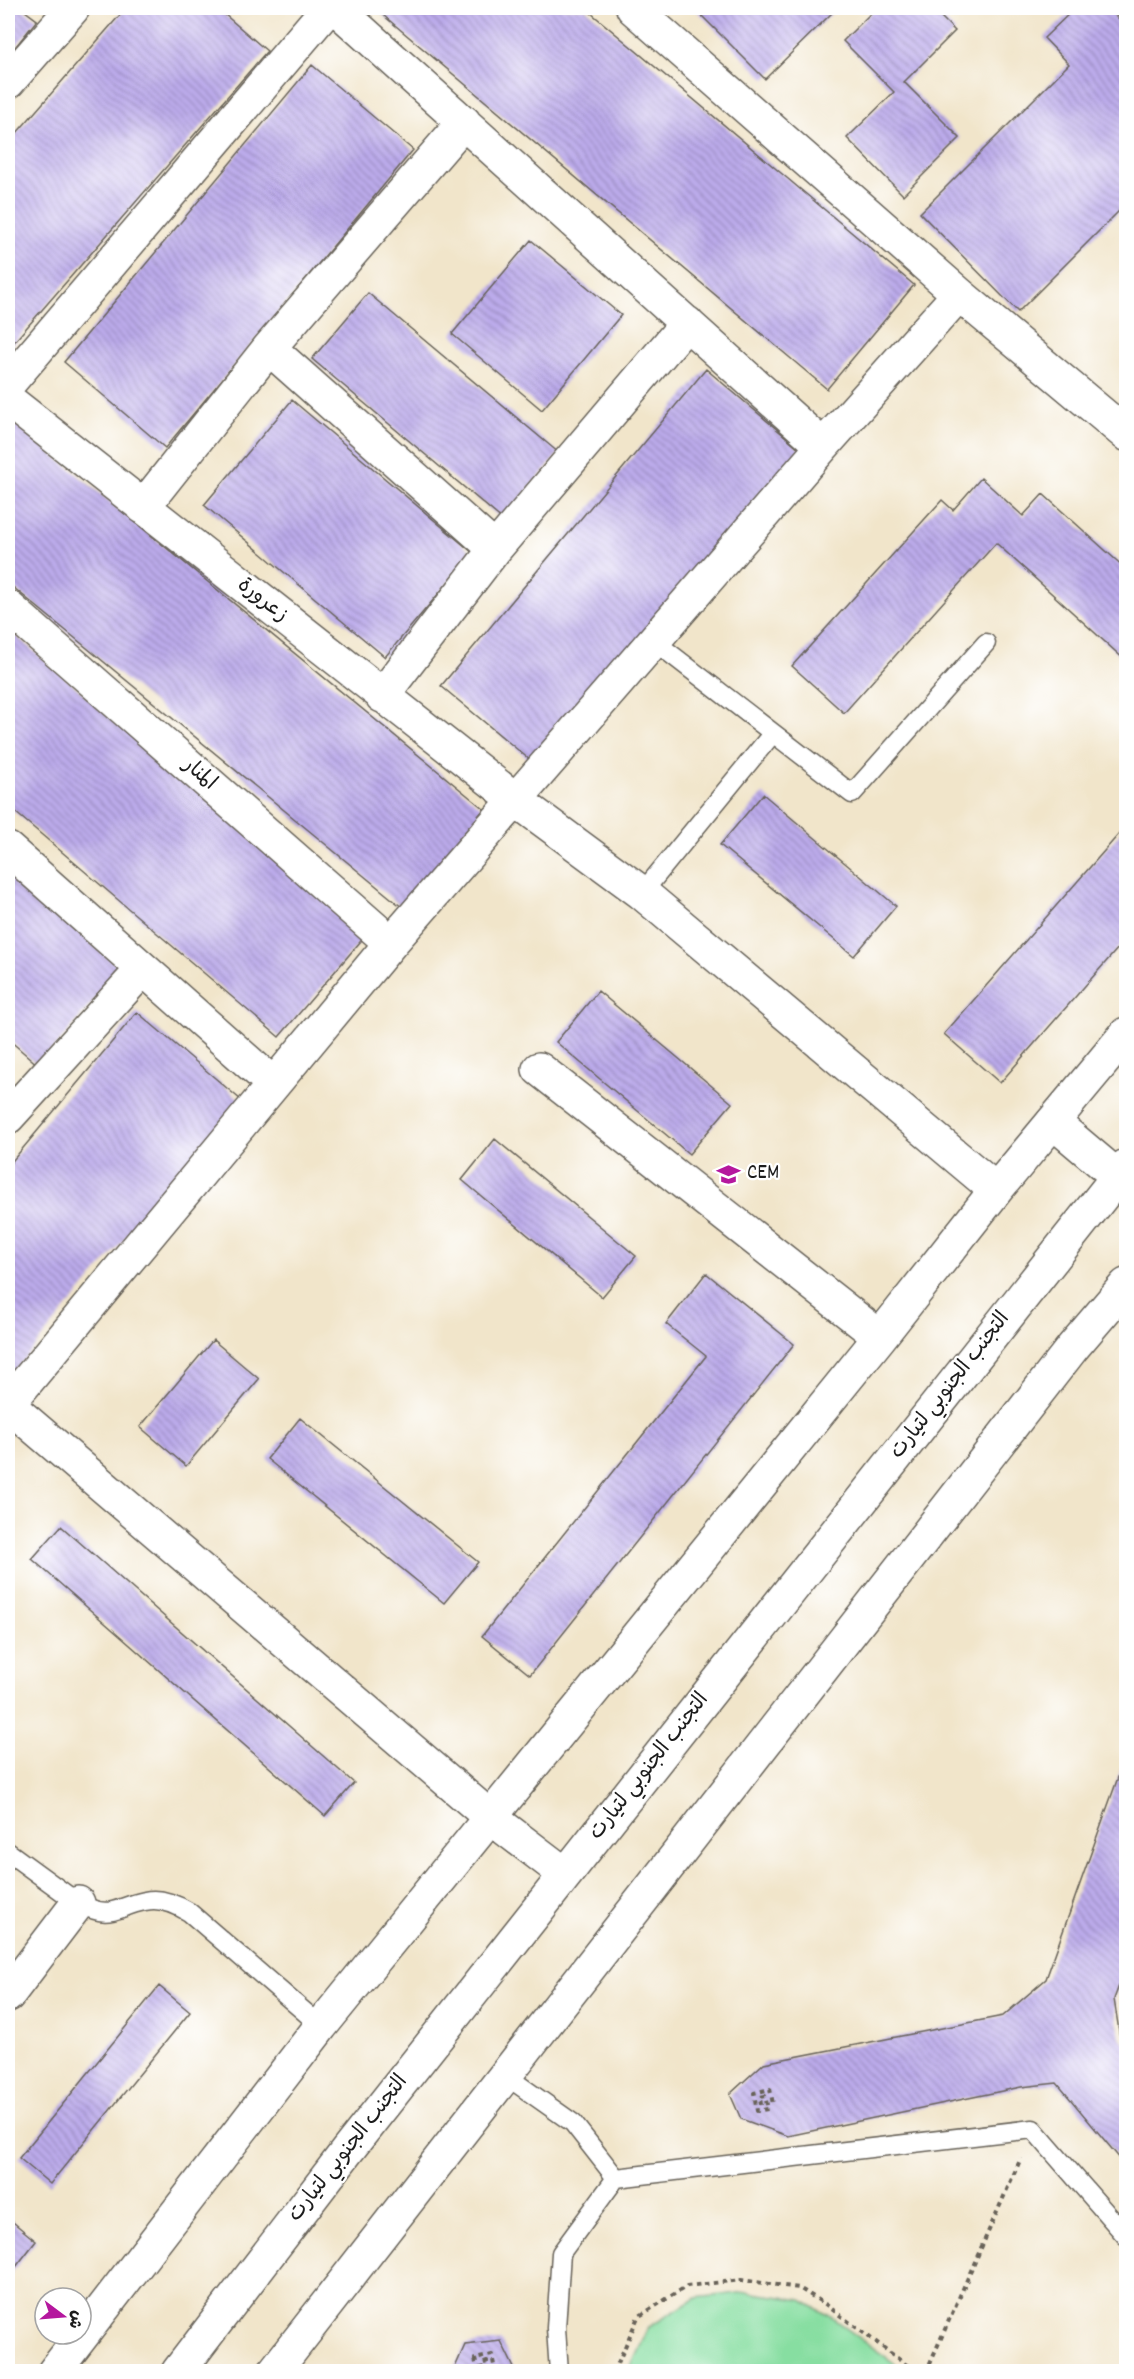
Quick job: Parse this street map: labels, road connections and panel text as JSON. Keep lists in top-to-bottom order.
{
  "streets": {
    "main road": ["زعرورة", "المنار", "التجنب الجنوبي لتيارت"]
  },
  "places": {
    "school or university": ["CEM"]
  },
  "north": "right"
}
